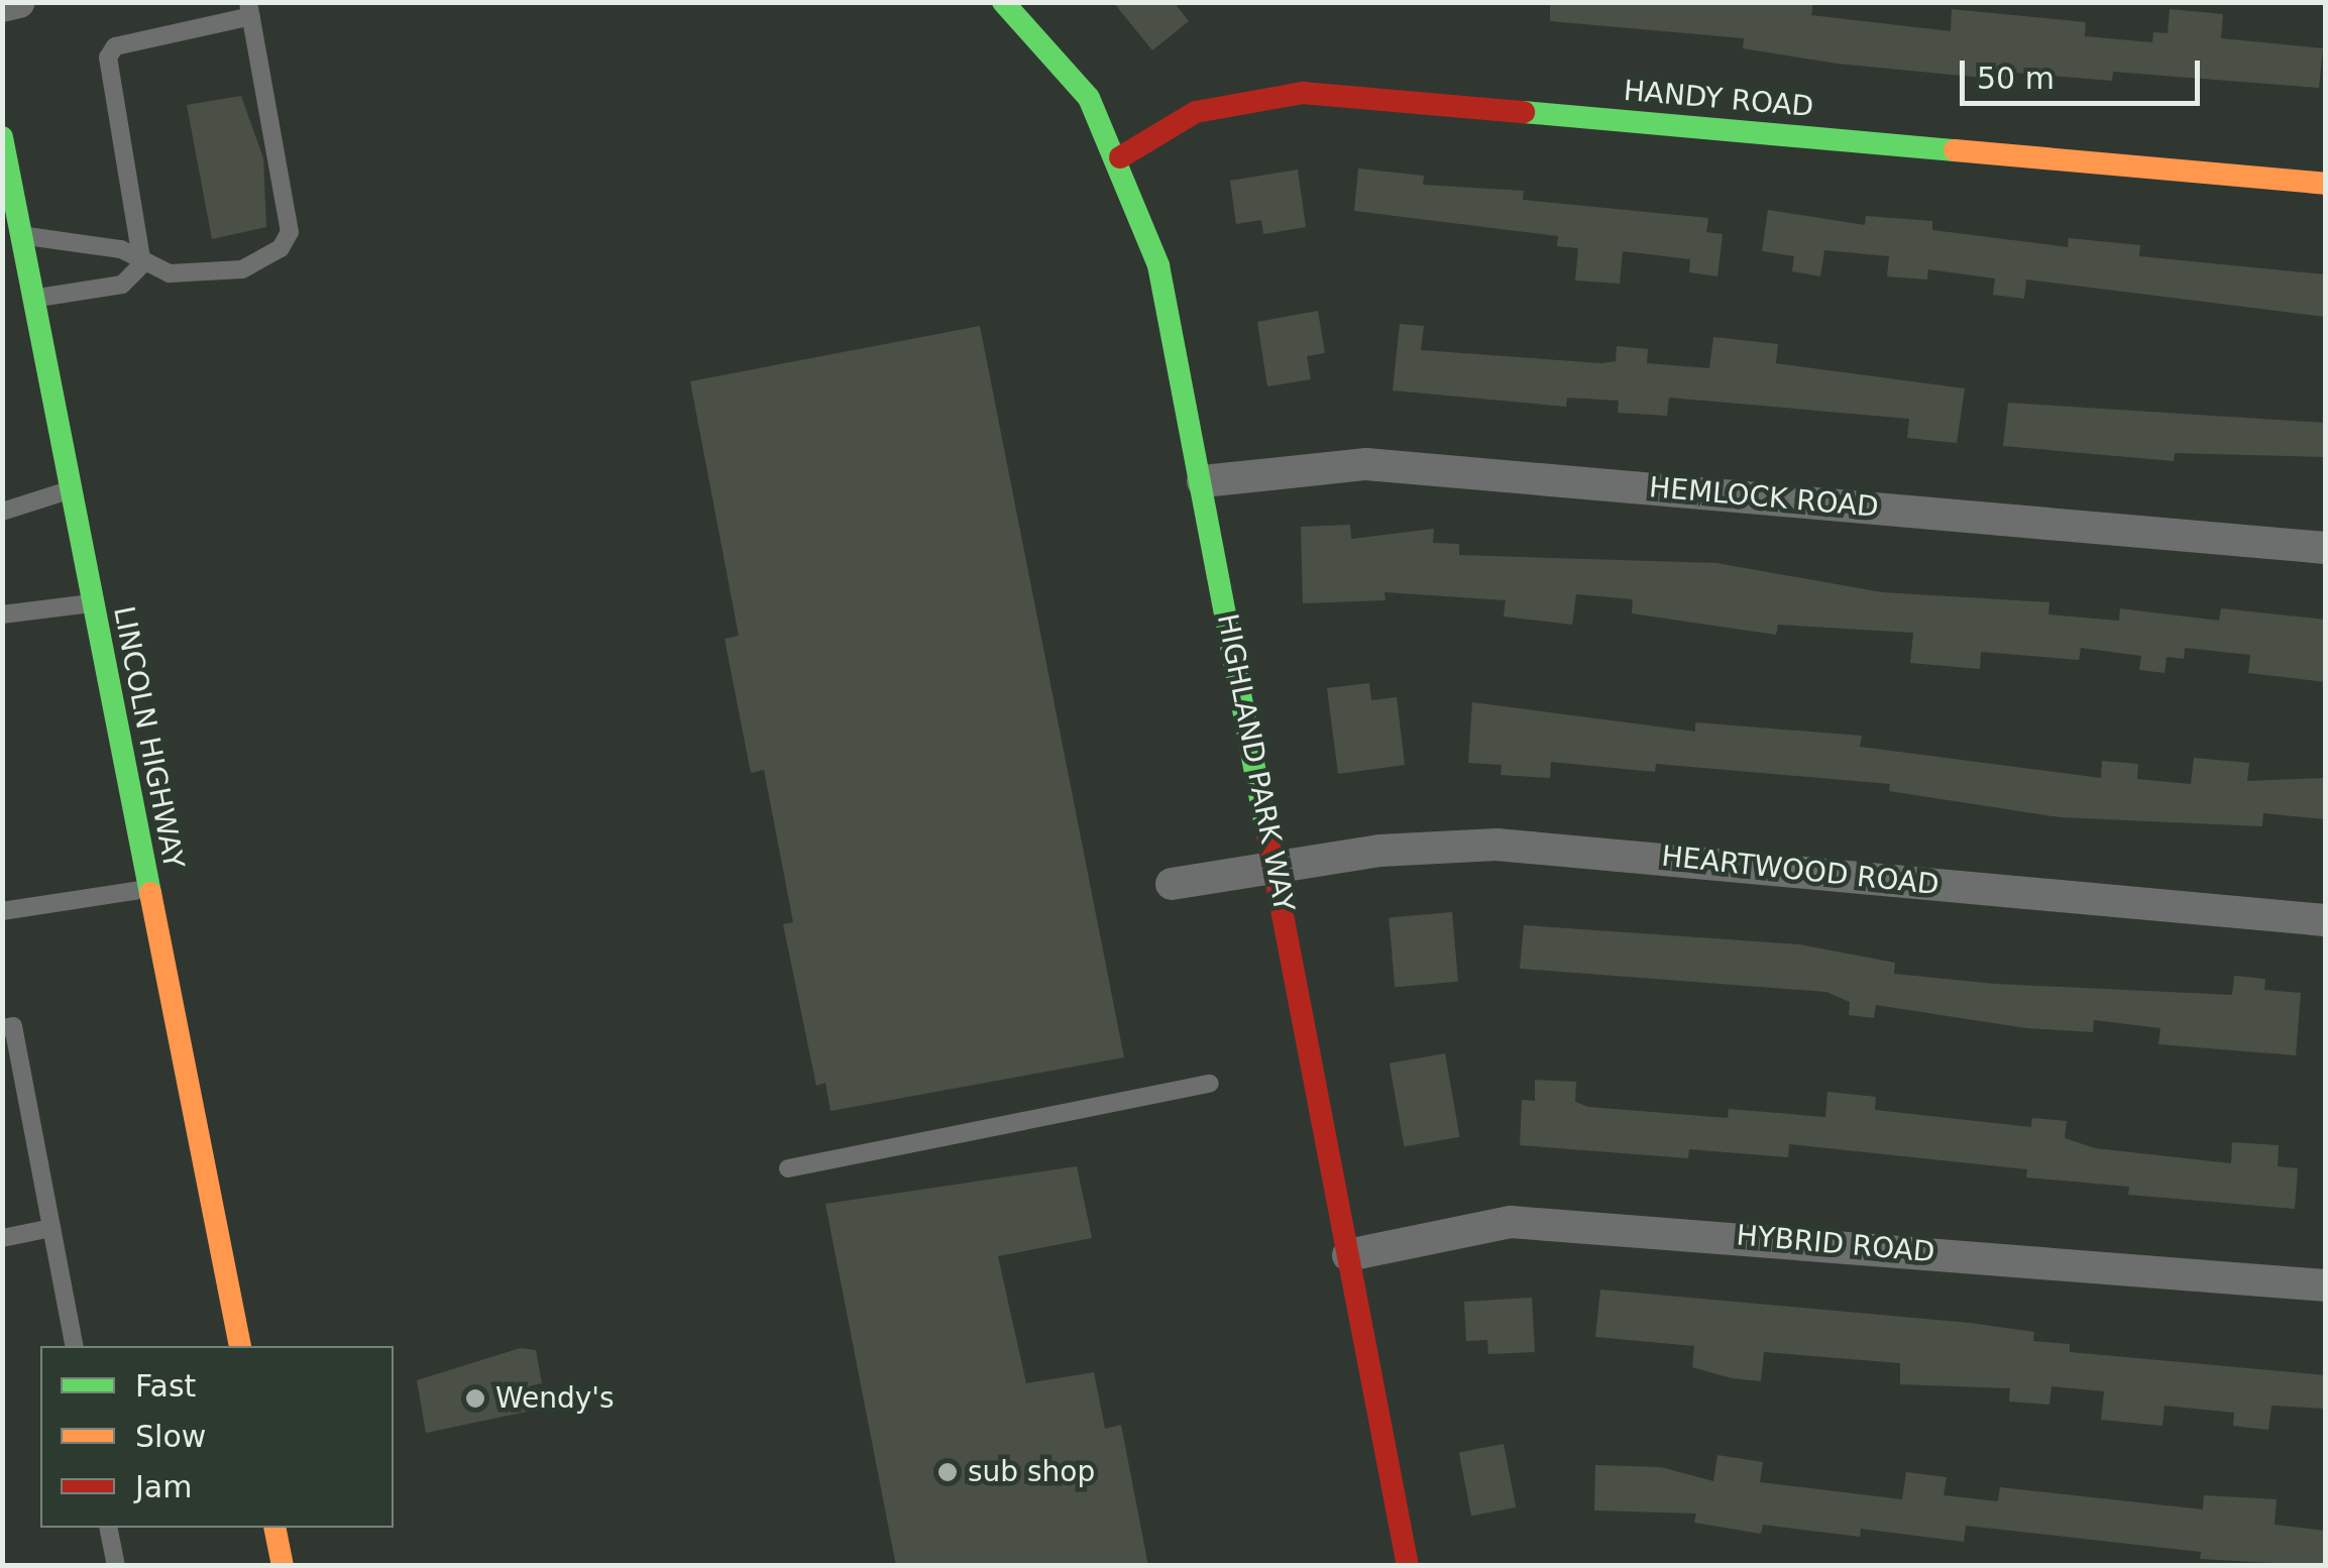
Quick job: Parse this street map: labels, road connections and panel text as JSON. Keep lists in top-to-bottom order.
{
  "streets": {
    "street": [
      "HANDY ROAD",
      "HEMLOCK ROAD",
      "LINCOLN HIGHWAY",
      "HIGHLAND PARK WAY",
      "HEARTWOOD ROAD",
      "HYBRID ROAD"
    ]
  },
  "crossings": [
    ["HANDY ROAD", "HIGHLAND PARK WAY"],
    ["HEMLOCK ROAD", "HIGHLAND PARK WAY"],
    ["HIGHLAND PARK WAY", "HEARTWOOD ROAD"],
    ["HIGHLAND PARK WAY", "HYBRID ROAD"]
  ],
  "places": ["Wendy's", "sub shop"],
  "legend": ["Fast", "Slow", "Jam"],
  "scale_bar": "50 m"
}
